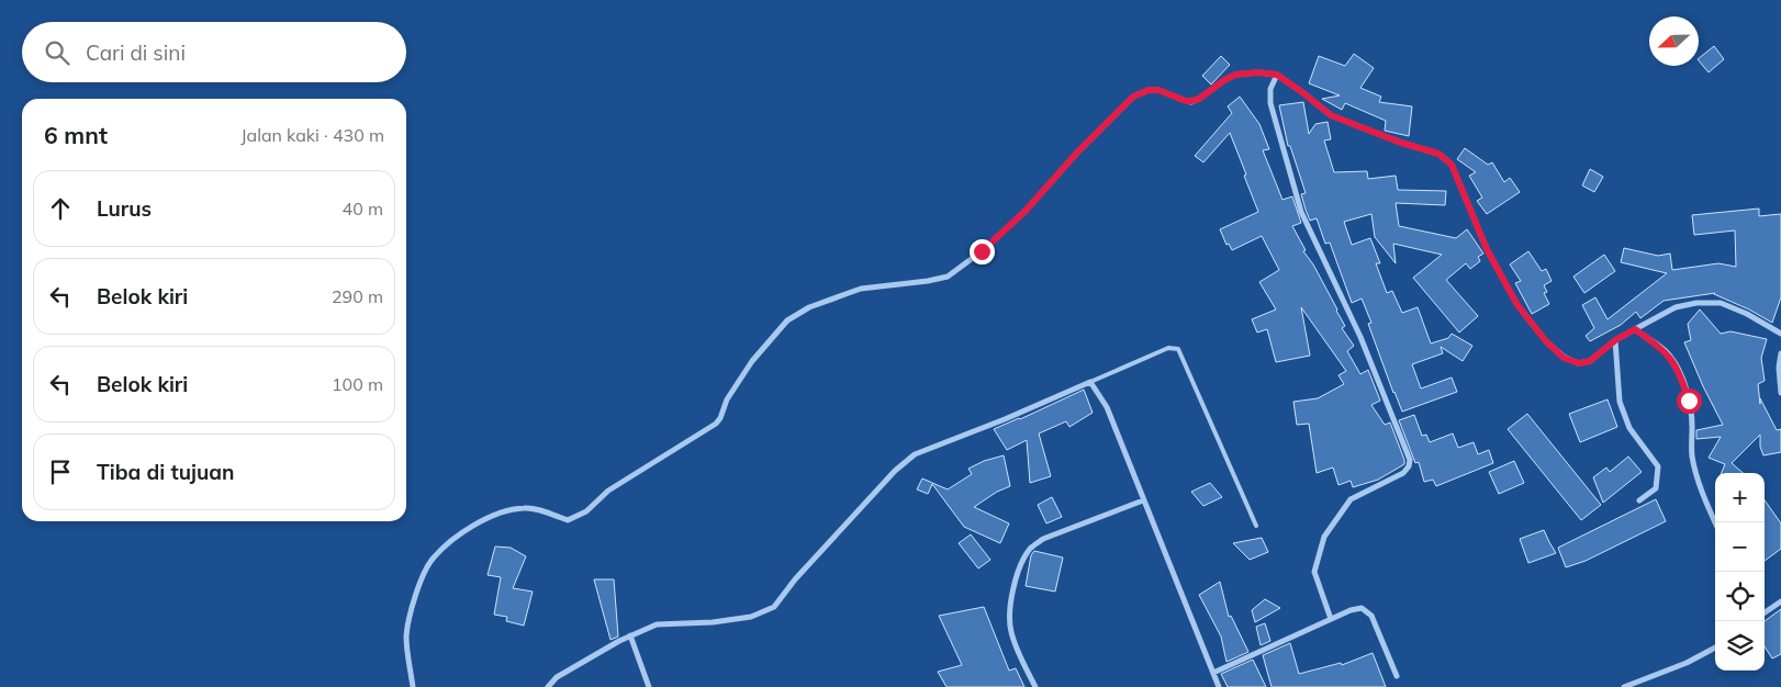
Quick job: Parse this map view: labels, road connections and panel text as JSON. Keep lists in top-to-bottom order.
{
  "north": "left",
  "page": {
    "search": "Cari di sini",
    "heading": ["6 mnt", "Jalan kaki · 430 m"],
    "list": [
      ["Lurus", "40 m"],
      ["Belok kiri", "290 m"],
      ["Belok kiri", "100 m"],
      "Tiba di tujuan"
    ],
    "map_buttons": ["+", "−"]
  }
}
